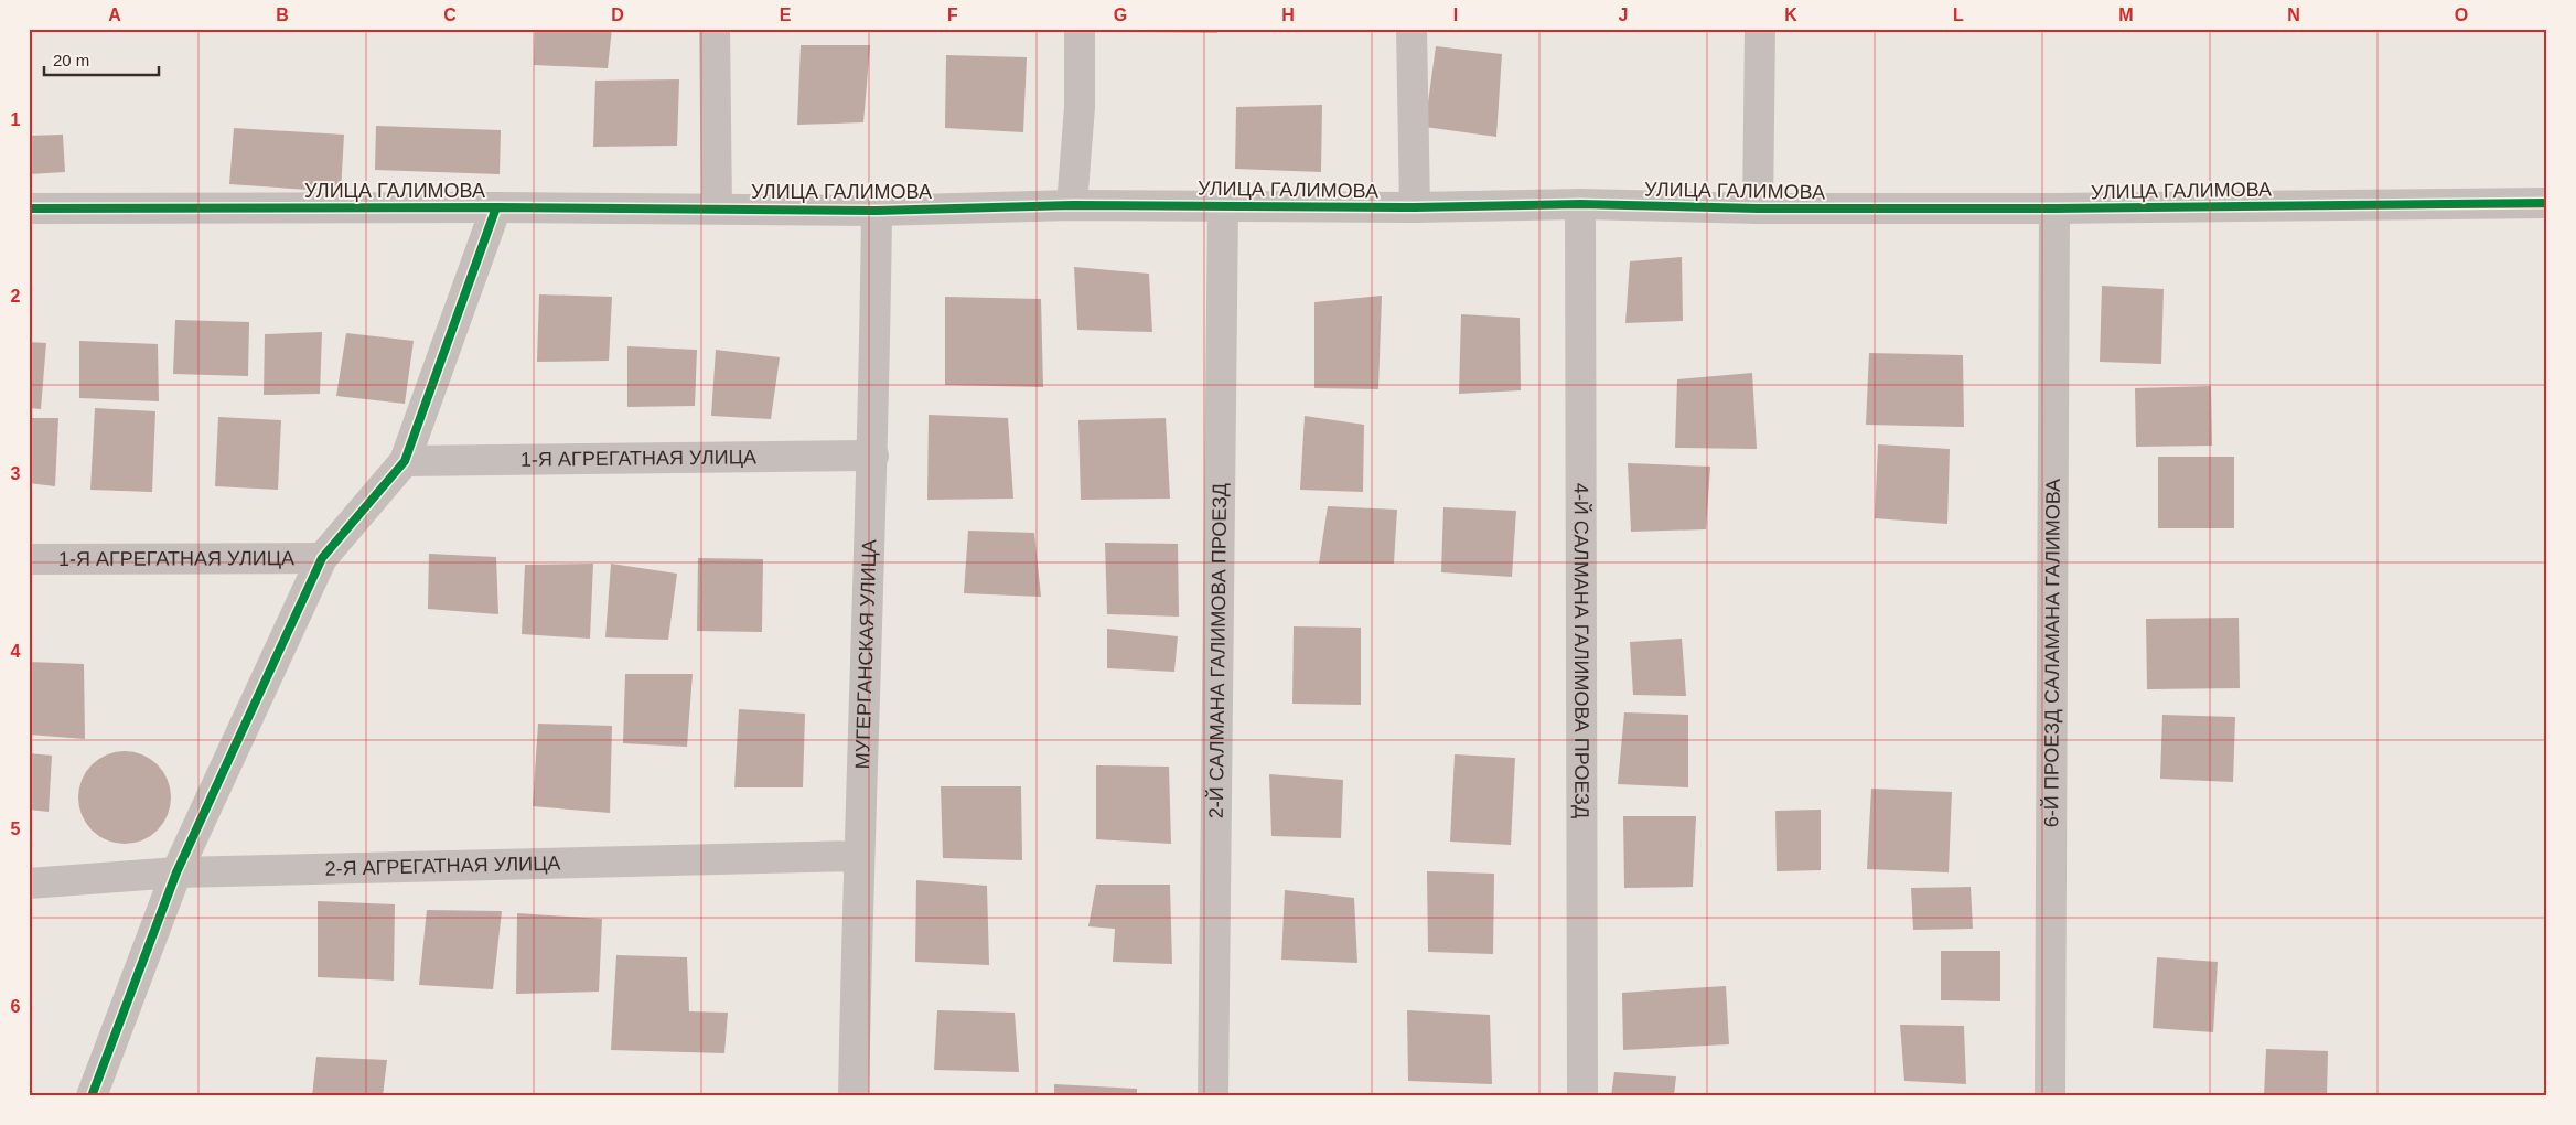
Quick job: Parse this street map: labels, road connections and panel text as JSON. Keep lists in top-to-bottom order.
{
  "streets": {
    "street": [
      "УЛИЦА ГАЛИМОВА",
      "1-Я АГРЕГАТНАЯ УЛИЦА",
      "4-Й САЛМАНА ГАЛИМОВА ПРОЕЗД",
      "2-Й САЛМАНА ГАЛИМОВА ПРОЕЗД",
      "6-Й ПРОЕЗД САЛАМАНА ГАЛИМОВА",
      "МУГЕРГАНСКАЯ УЛИЦА",
      "2-Я АГРЕГАТНАЯ УЛИЦА"
    ]
  },
  "crossings": [
    ["УЛИЦА ГАЛИМОВА", "4-Й САЛМАНА ГАЛИМОВА ПРОЕЗД"],
    ["УЛИЦА ГАЛИМОВА", "2-Й САЛМАНА ГАЛИМОВА ПРОЕЗД"],
    ["УЛИЦА ГАЛИМОВА", "6-Й ПРОЕЗД САЛАМАНА ГАЛИМОВА"],
    ["УЛИЦА ГАЛИМОВА", "МУГЕРГАНСКАЯ УЛИЦА"],
    ["1-Я АГРЕГАТНАЯ УЛИЦА", "МУГЕРГАНСКАЯ УЛИЦА"],
    ["МУГЕРГАНСКАЯ УЛИЦА", "2-Я АГРЕГАТНАЯ УЛИЦА"]
  ],
  "scale_bar": "20 m",
  "grid": {
    "columns": [
      "A",
      "B",
      "C",
      "D",
      "E",
      "F",
      "G",
      "H",
      "I",
      "J",
      "K",
      "L",
      "M",
      "N",
      "O"
    ],
    "rows": [
      "1",
      "2",
      "3",
      "4",
      "5",
      "6"
    ]
  }
}
